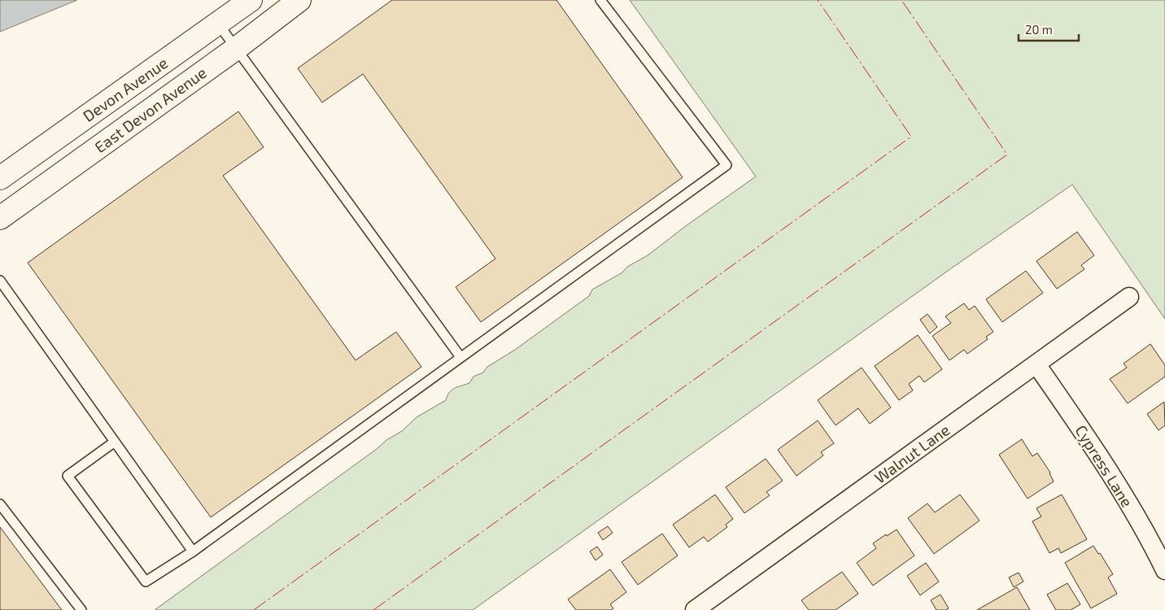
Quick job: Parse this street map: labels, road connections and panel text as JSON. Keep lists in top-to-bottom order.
{
  "streets": {
    "main road": ["Devon Avenue", "East Devon Avenue"],
    "street": ["Walnut Lane", "Cypress Lane"]
  },
  "crossings": [
    ["Walnut Lane", "Cypress Lane"]
  ],
  "scale_bar": "20 m"
}
